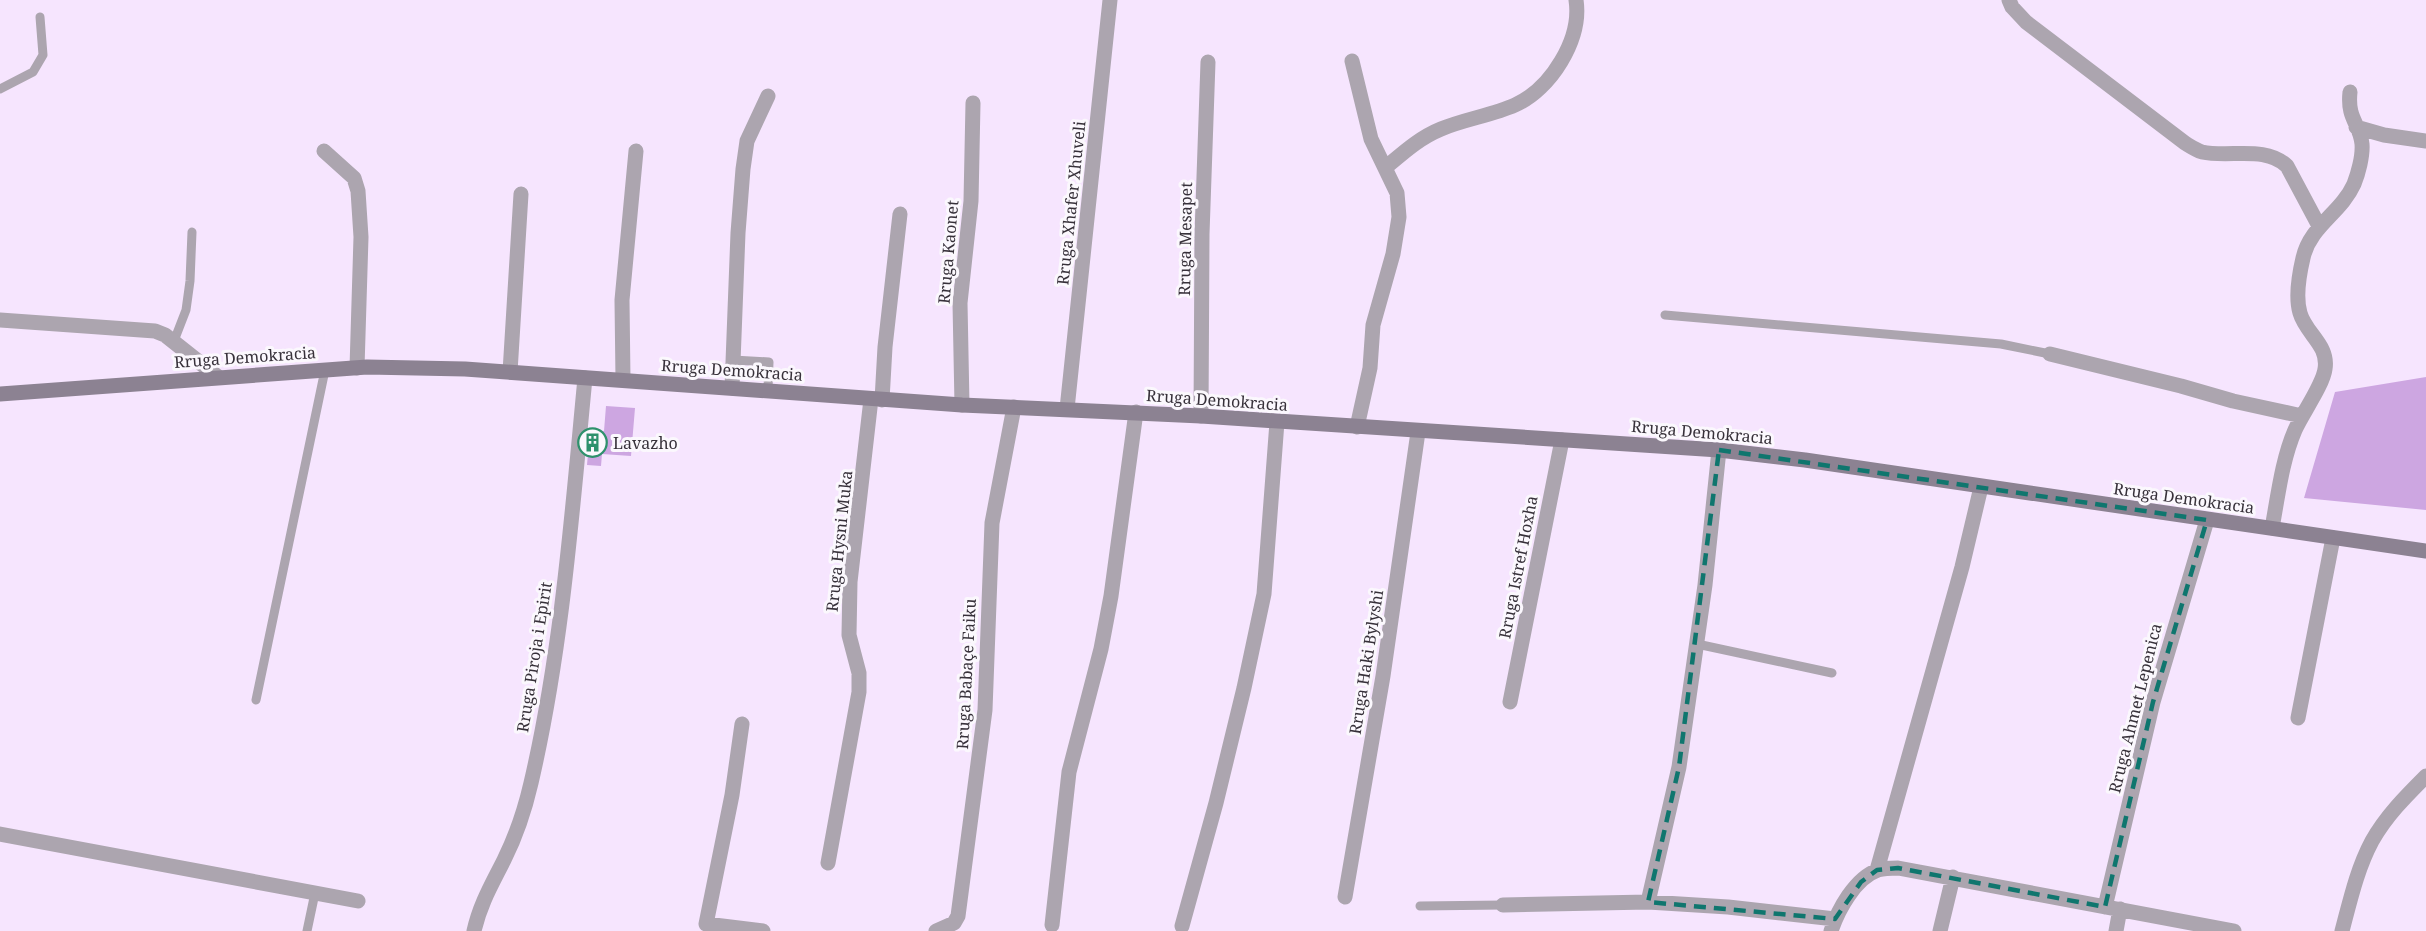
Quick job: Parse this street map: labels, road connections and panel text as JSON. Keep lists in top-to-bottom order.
{
  "streets": {
    "main road": ["Rruga Demokracia"],
    "street": [
      "Rruga Xhafer Xhuveli",
      "Rruga Mesapet",
      "Rruga Kaonet",
      "Rruga Hysni Muka",
      "Rruga Istref Hoxha",
      "Rruga Piroja i Epirit",
      "Rruga Haki Bylyshi",
      "Rruga Babaçe Faiku",
      "Rruga Ahmet Lepenica"
    ]
  },
  "crossings": [
    ["Rruga Xhafer Xhuveli", "Rruga Demokracia"],
    ["Rruga Mesapet", "Rruga Demokracia"],
    ["Rruga Kaonet", "Rruga Demokracia"],
    ["Rruga Demokracia", "Rruga Hysni Muka"],
    ["Rruga Demokracia", "Rruga Istref Hoxha"],
    ["Rruga Demokracia", "Rruga Piroja i Epirit"],
    ["Rruga Demokracia", "Rruga Haki Bylyshi"],
    ["Rruga Demokracia", "Rruga Babaçe Faiku"],
    ["Rruga Demokracia", "Rruga Ahmet Lepenica"]
  ],
  "places": {
    "building": ["Lavazho"]
  }
}
